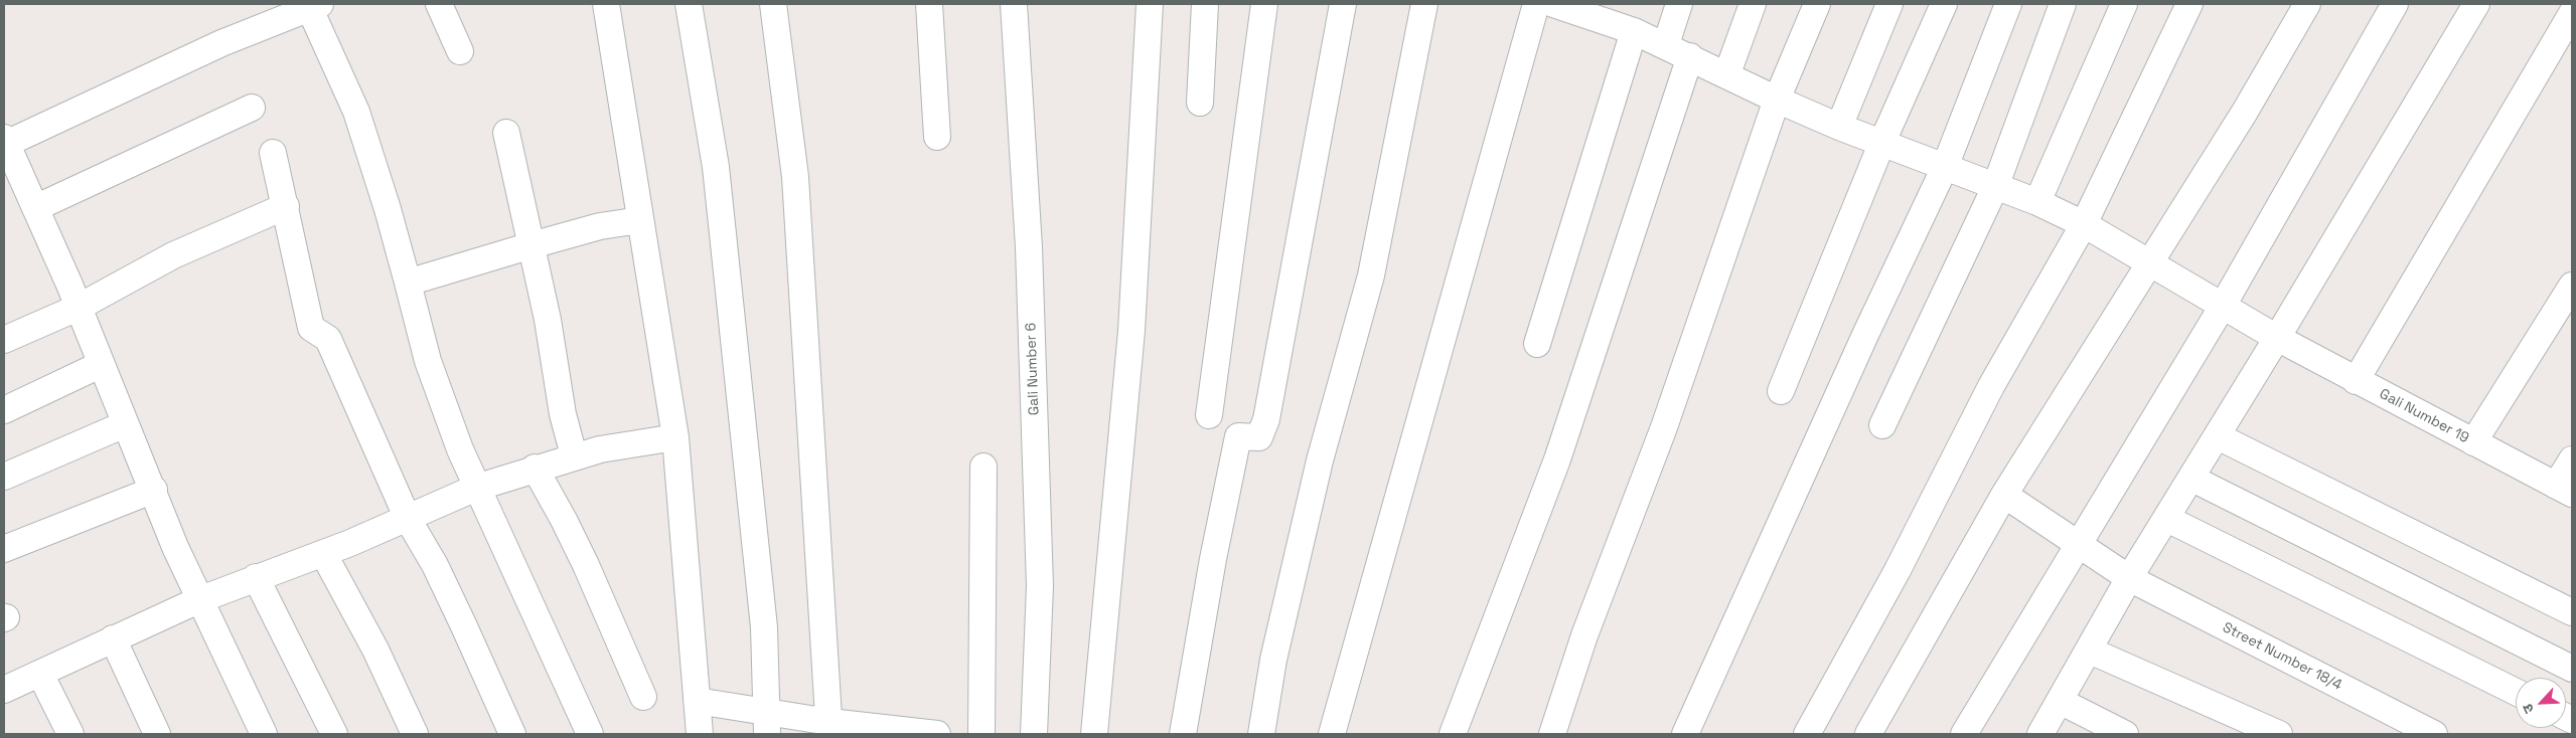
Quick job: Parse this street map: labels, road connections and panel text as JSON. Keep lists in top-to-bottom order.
{
  "streets": {
    "street": ["Gali Number 6", "Gali Number 19", "Street Number 18/4"]
  },
  "north": "bottom left"
}
